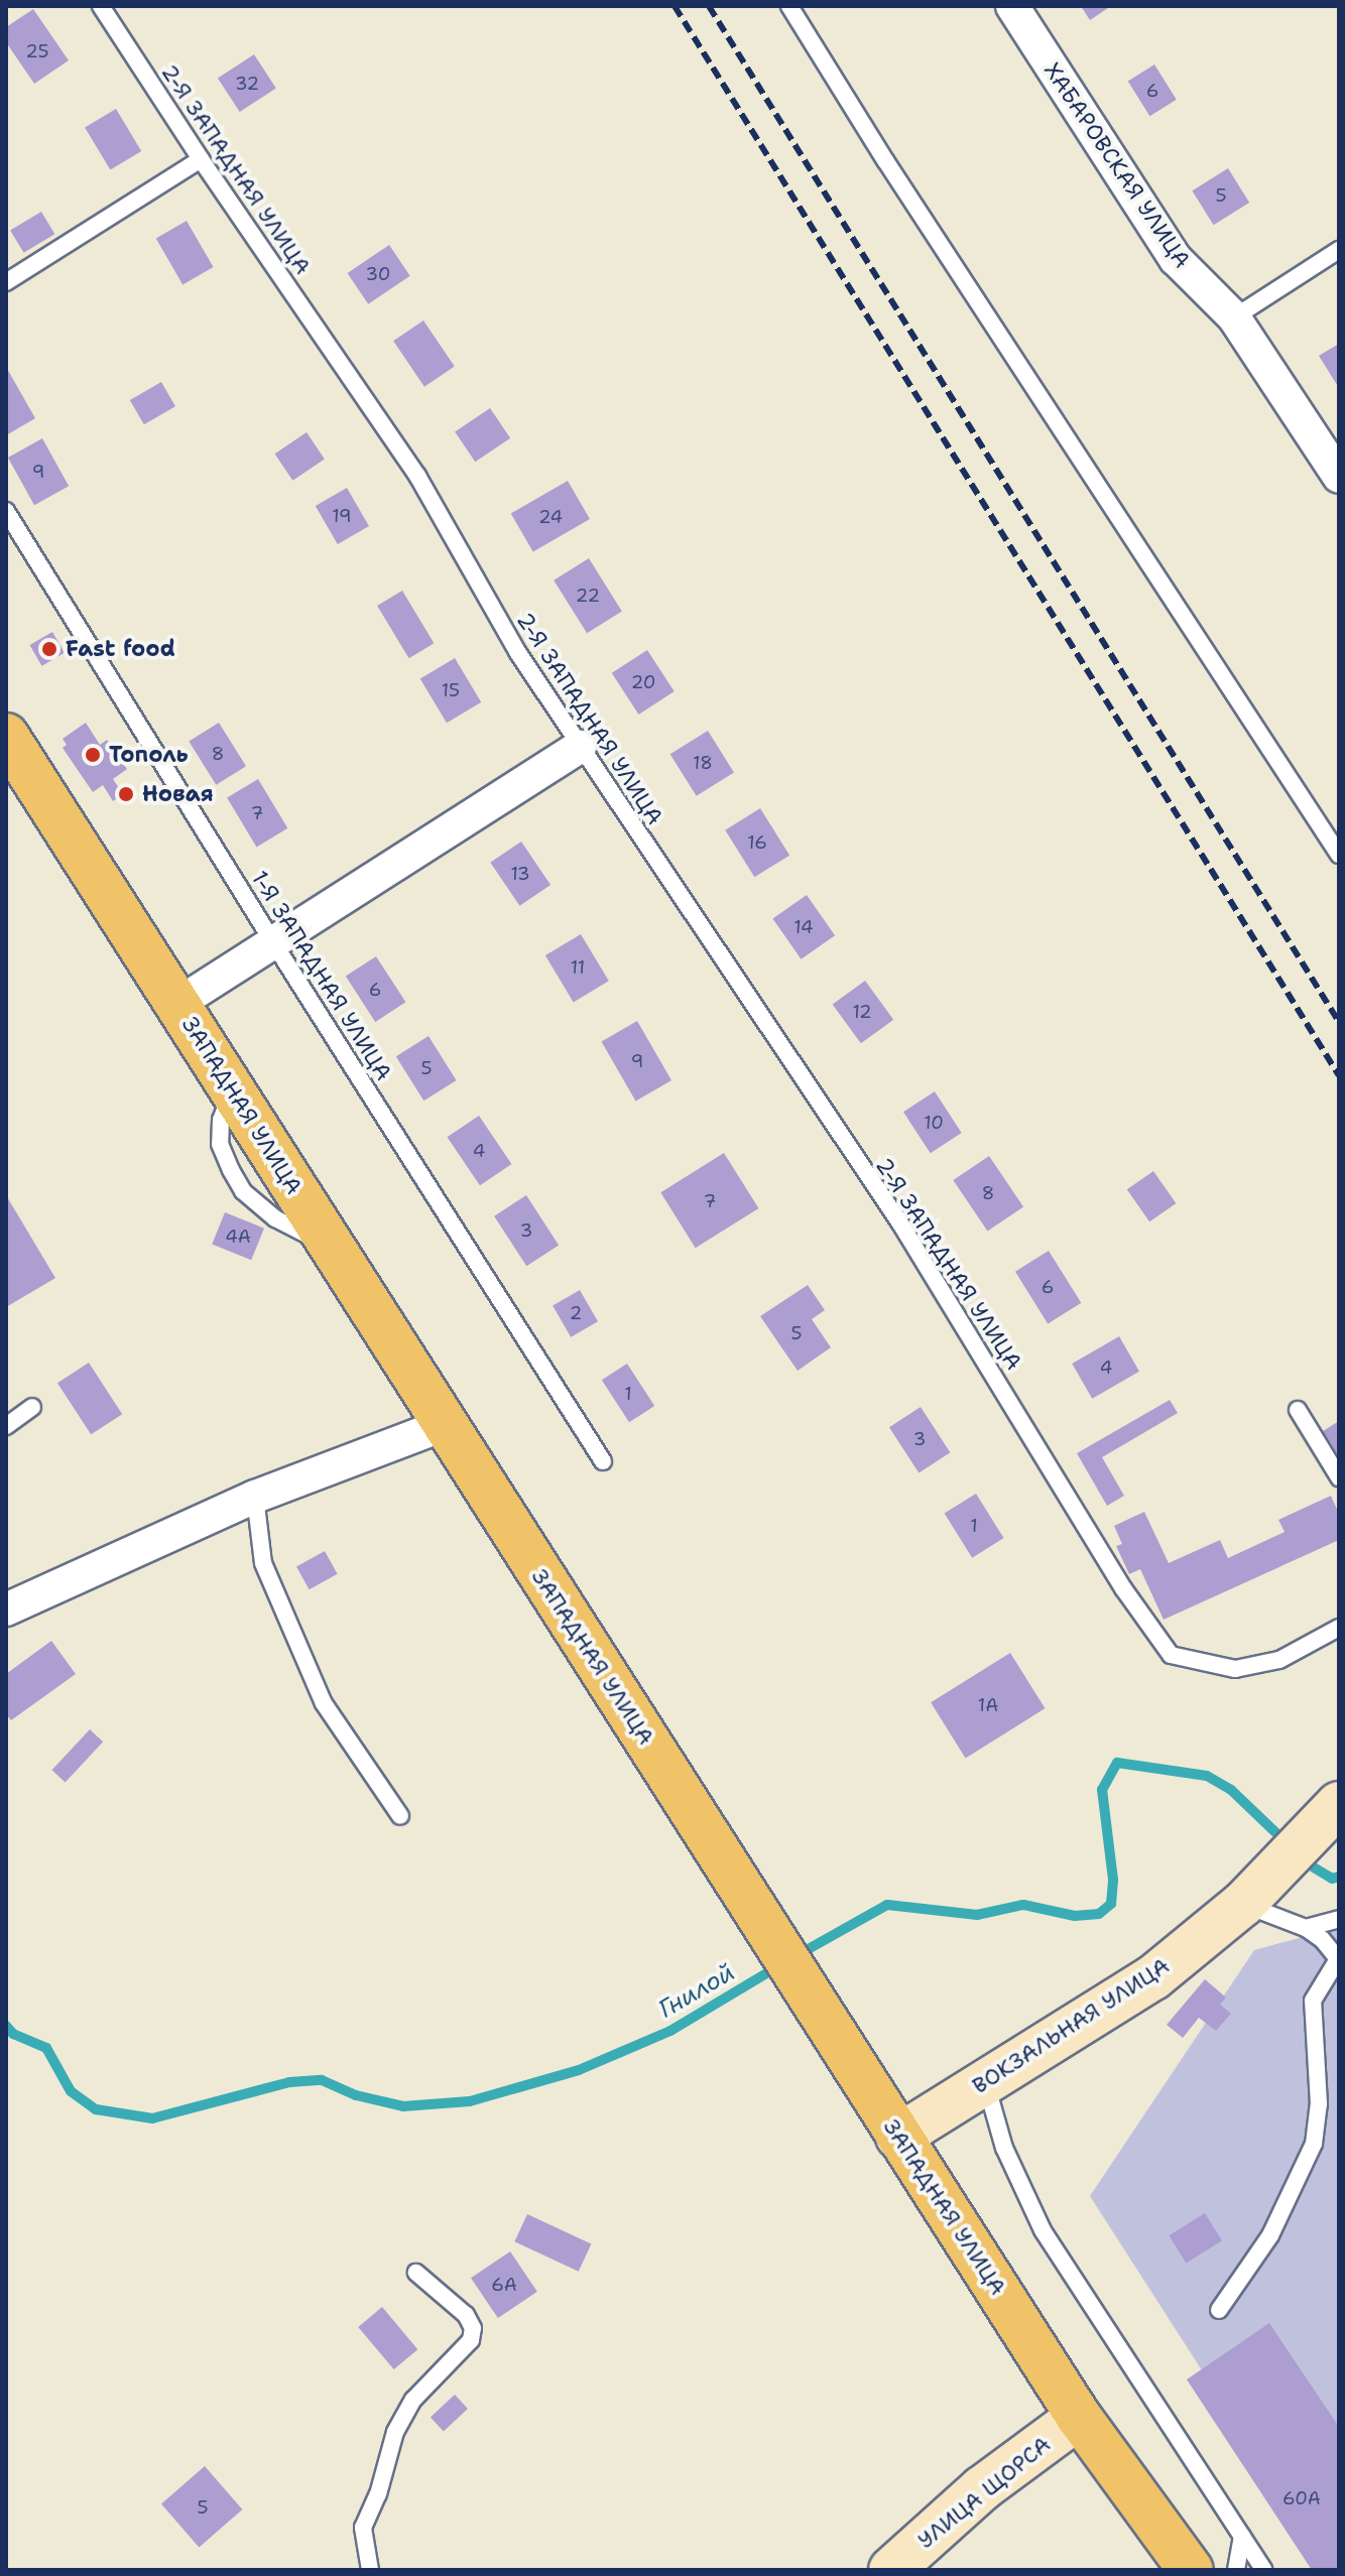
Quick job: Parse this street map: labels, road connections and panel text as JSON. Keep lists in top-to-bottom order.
{
  "streets": {
    "main road": ["ЗАПАДНАЯ УЛИЦА", "ВОКЗАЛЬНАЯ УЛИЦА", "УЛИЦА ЩОРСА"],
    "street": ["ХАБАРОВСКАЯ УЛИЦА"],
    "lane": ["2-Я ЗАПАДНАЯ УЛИЦА", "1-Я ЗАПАДНАЯ УЛИЦА"]
  },
  "crossings": [
    ["ЗАПАДНАЯ УЛИЦА", "ВОКЗАЛЬНАЯ УЛИЦА"],
    ["ЗАПАДНАЯ УЛИЦА", "УЛИЦА ЩОРСА"]
  ],
  "water": ["Гнилой"],
  "places": ["Fast food", "Тополь", "Новая"],
  "house_numbers": [
    "25",
    "32",
    "6",
    "5",
    "30",
    "9",
    "19",
    "24",
    "22",
    "20",
    "15",
    "8",
    "18",
    "7",
    "16",
    "13",
    "14",
    "11",
    "6",
    "12",
    "9",
    "5",
    "10",
    "4",
    "8",
    "7",
    "3",
    "4А",
    "6",
    "2",
    "5",
    "4",
    "1",
    "3",
    "1",
    "1А",
    "6А",
    "60А",
    "5"
  ]
}
